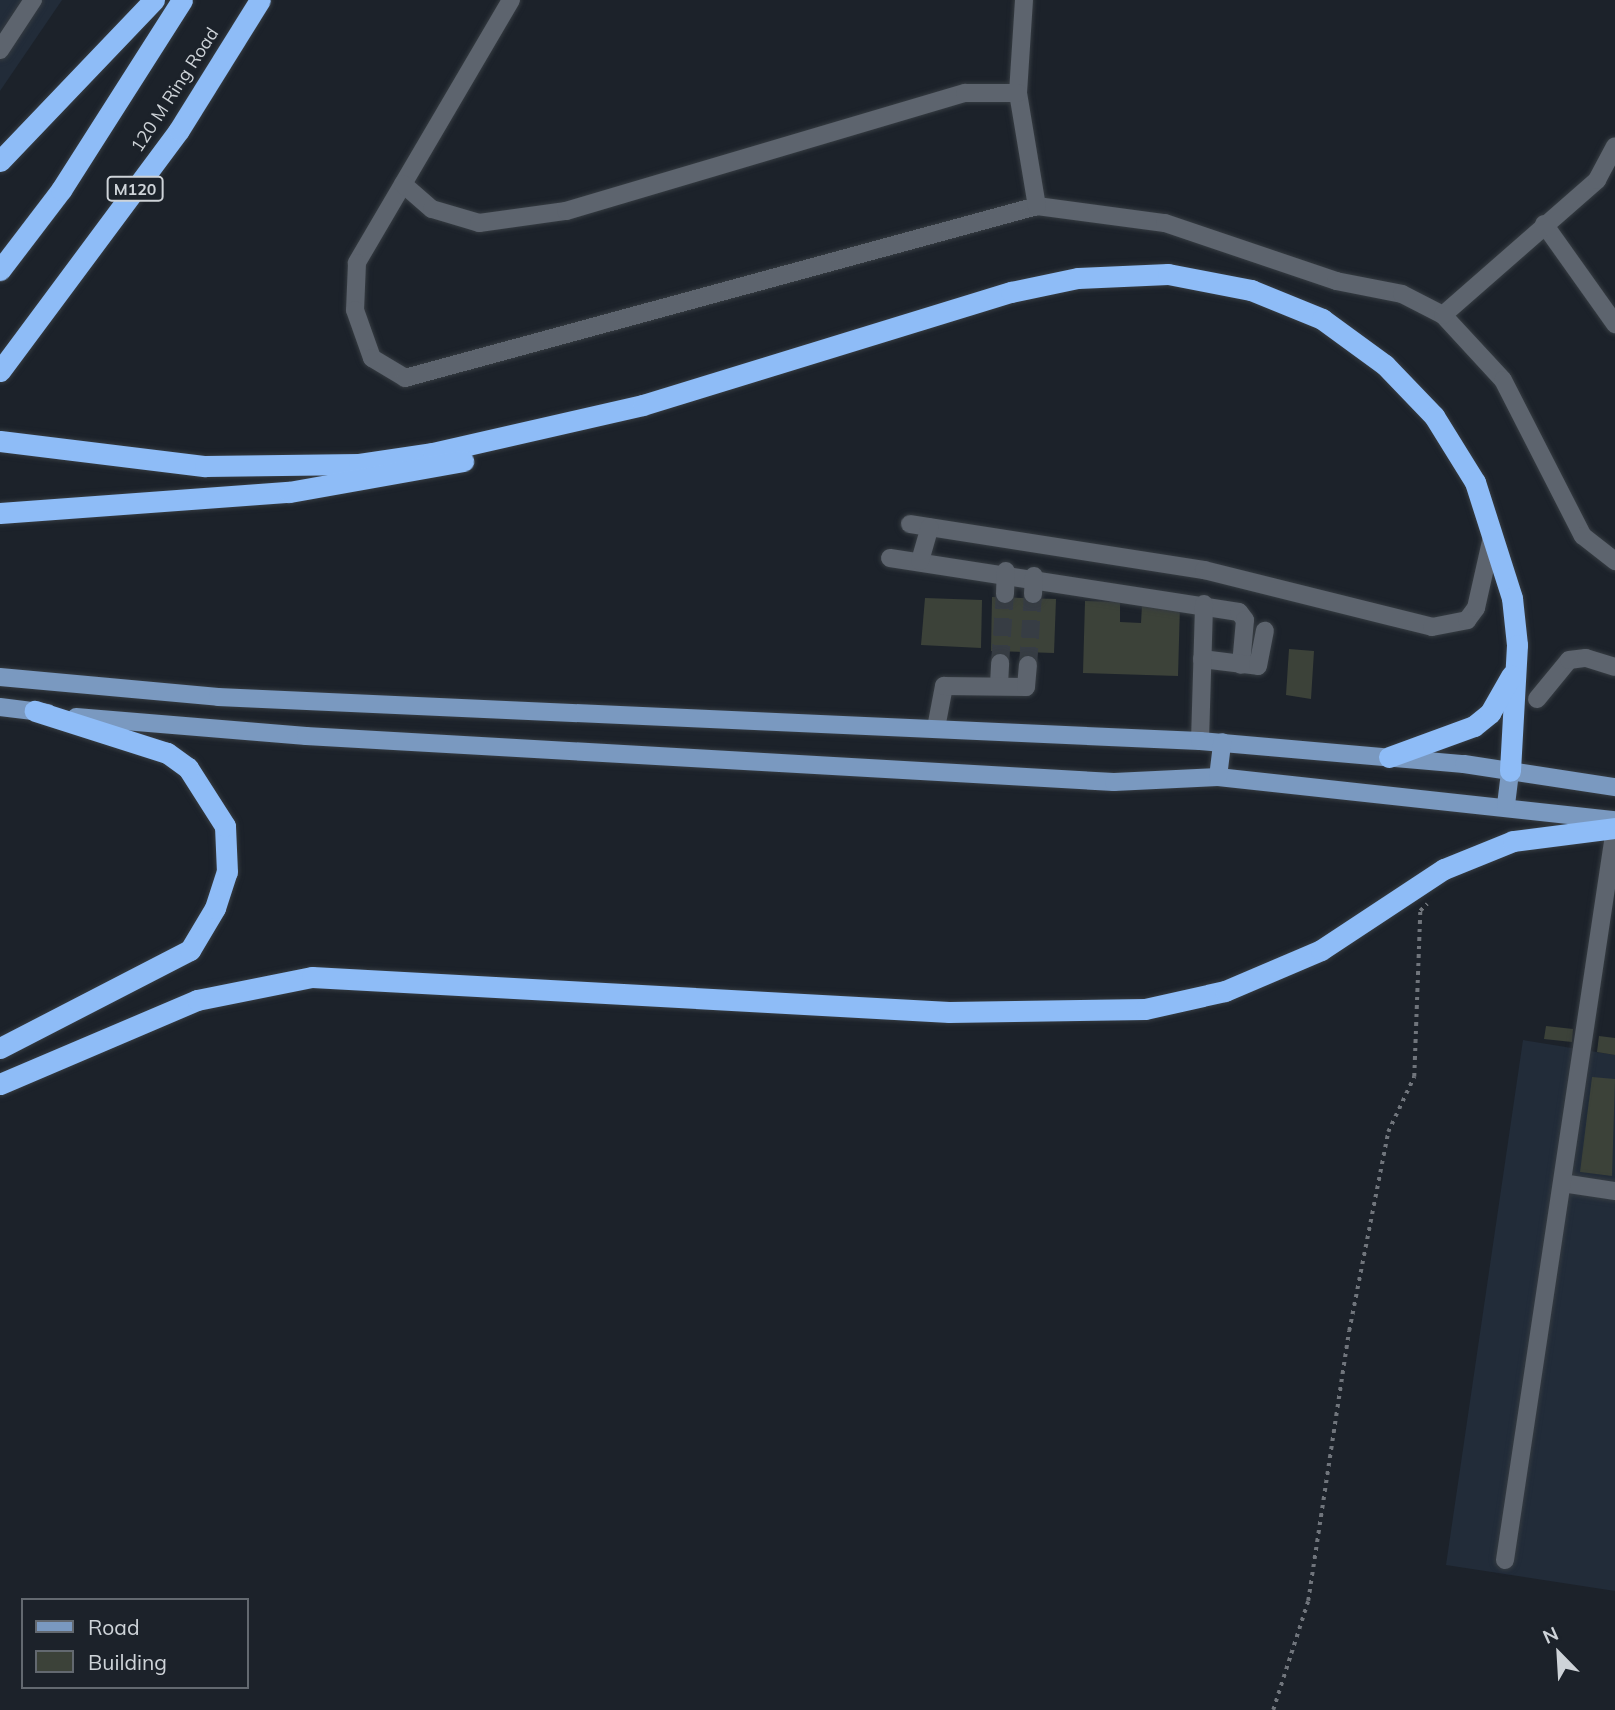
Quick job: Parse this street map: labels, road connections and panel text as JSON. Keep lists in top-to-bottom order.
{
  "streets": {
    "highway": ["120 M Ring Road", "M120"]
  },
  "legend": ["Road", "Building"],
  "north": "top left"
}
